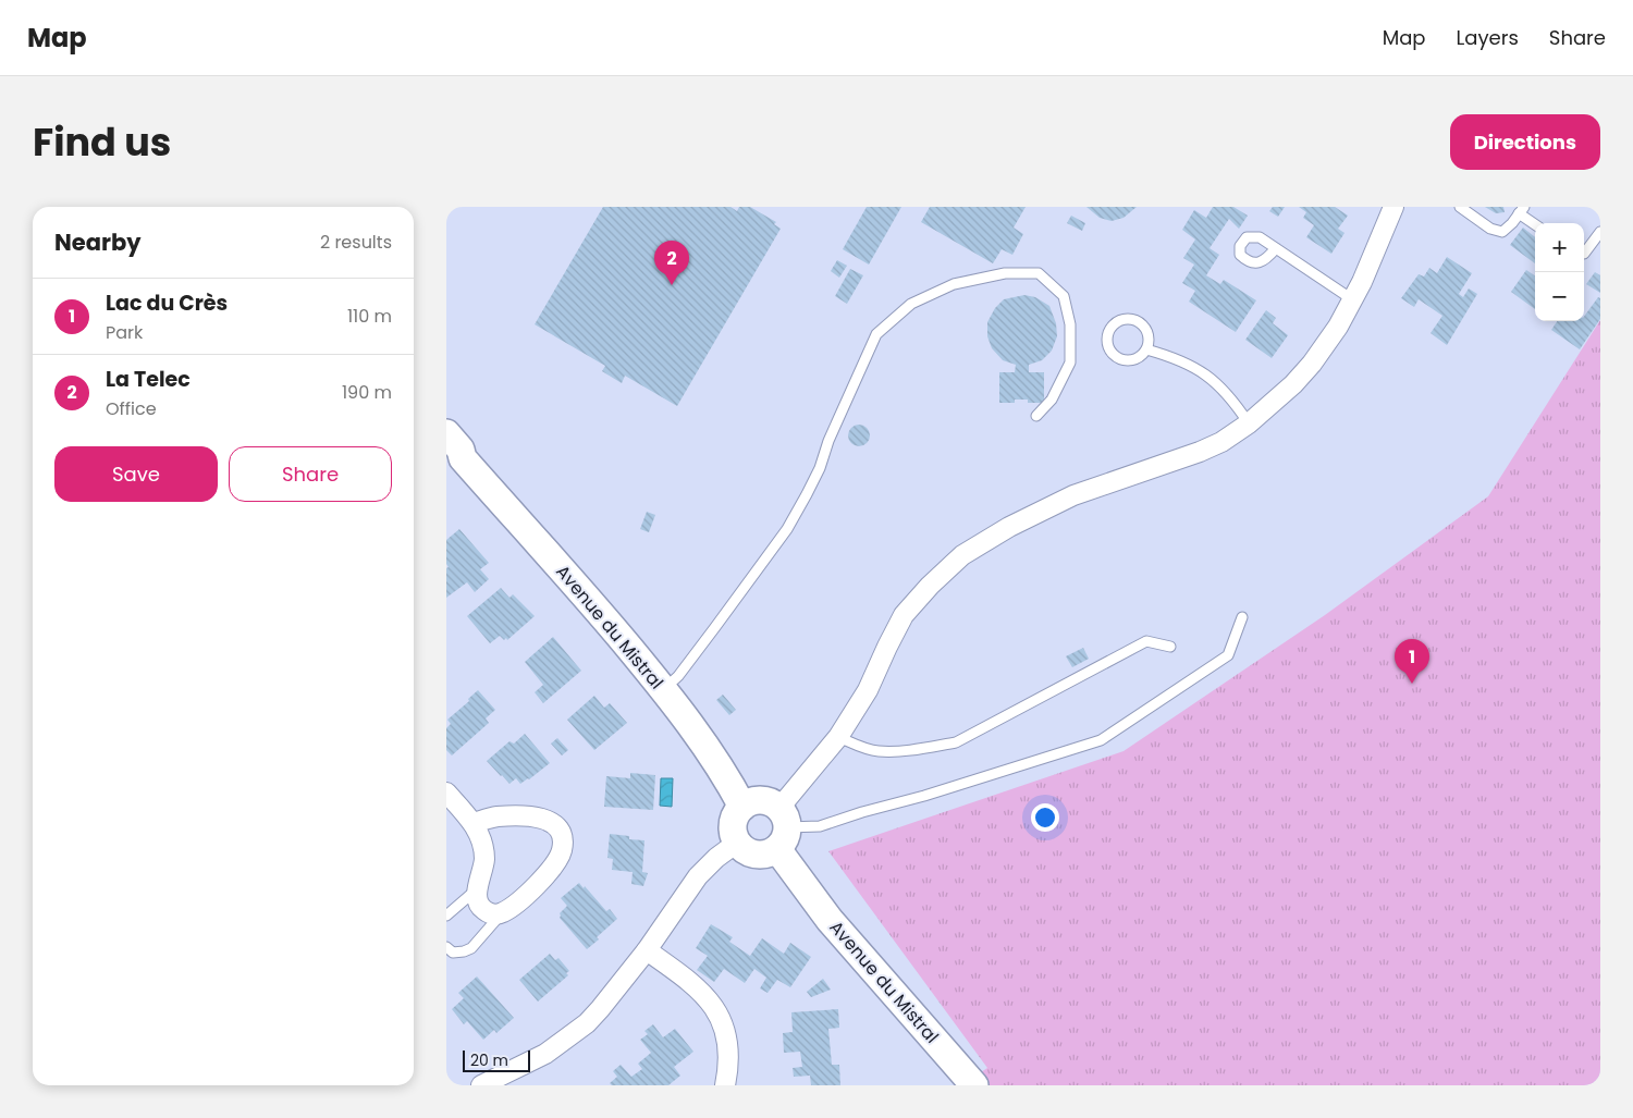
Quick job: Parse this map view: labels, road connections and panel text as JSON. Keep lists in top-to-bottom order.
{
  "streets": {
    "street": ["Avenue du Mistral"]
  },
  "scale_bar": "20 m",
  "page": {
    "header": "Map",
    "nav": ["Map", "Layers", "Share"],
    "title": "Find us",
    "buttons": [
      "Directions",
      ["Save", "Share"]
    ],
    "heading": ["Nearby", "2 results"],
    "map_buttons": ["+", "−"],
    "pins": ["2", "1"],
    "list": [
      {
        "mark": "1",
        "name": "Lac du Crès",
        "note": "Park",
        "value": "110 m"
      },
      {
        "mark": "2",
        "name": "La Telec",
        "note": "Office",
        "value": "190 m"
      }
    ],
    "scale": "20 m"
  }
}
